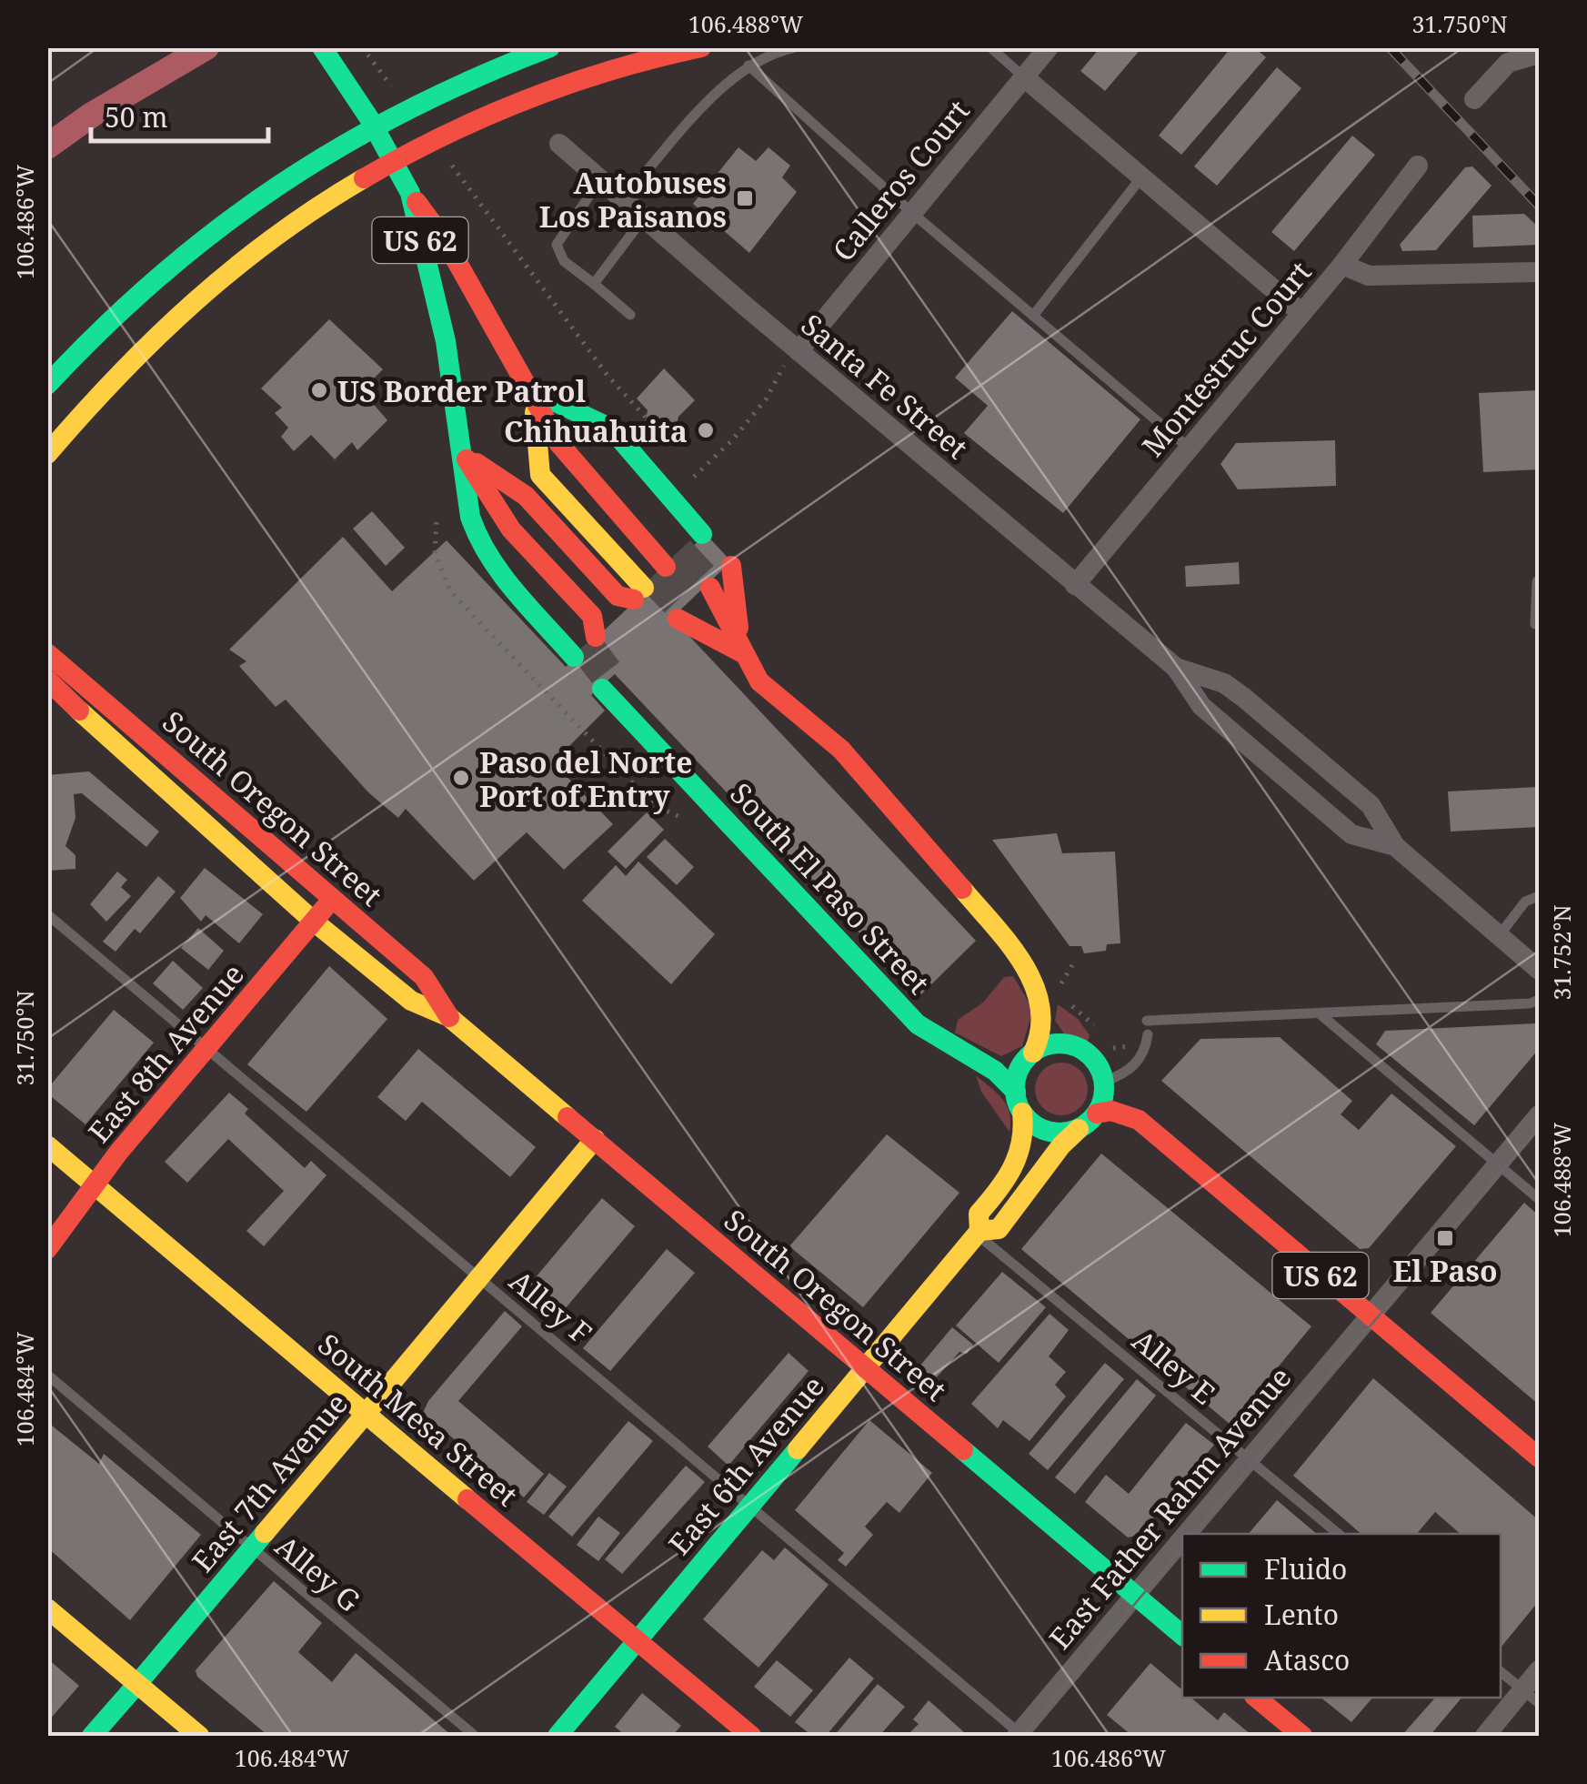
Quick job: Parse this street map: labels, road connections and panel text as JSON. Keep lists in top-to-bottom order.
{
  "streets": {
    "main road": [
      "US 62",
      "South Oregon Street",
      "South El Paso Street",
      "East 8th Avenue",
      "South Mesa Street",
      "East 6th Avenue",
      "East 7th Avenue"
    ],
    "street": [
      "Calleros Court",
      "Montestruc Court",
      "Santa Fe Street",
      "East Father Rahm Avenue"
    ],
    "lane": ["Alley F", "Alley E", "Alley G"]
  },
  "crossings": [
    ["Calleros Court", "Santa Fe Street"],
    ["US 62", "South El Paso Street"],
    ["US 62", "East 6th Avenue"],
    ["US 62", "East Father Rahm Avenue"],
    ["Montestruc Court", "Santa Fe Street"],
    ["South Oregon Street", "East 8th Avenue"],
    ["South Oregon Street", "East 6th Avenue"],
    ["South Oregon Street", "East 7th Avenue"],
    ["South Oregon Street", "East Father Rahm Avenue"],
    ["South El Paso Street", "East 6th Avenue"],
    ["East 8th Avenue", "Alley F"],
    ["East 8th Avenue", "South Mesa Street"],
    ["Alley F", "East 6th Avenue"],
    ["Alley F", "East 7th Avenue"],
    ["Alley F", "East Father Rahm Avenue"],
    ["Alley E", "East 6th Avenue"],
    ["Alley E", "East Father Rahm Avenue"],
    ["South Mesa Street", "East 6th Avenue"],
    ["South Mesa Street", "East 7th Avenue"],
    ["East 7th Avenue", "Alley G"]
  ],
  "places": {
    "transit": ["Autobuses Los Paisanos", "El Paso"],
    "other": ["US Border Patrol", "Chihuahuita", "Paso del Norte Port of Entry"]
  },
  "legend": ["Fluido", "Lento", "Atasco"],
  "scale_bar": "50 m",
  "coordinates": [
    "106.488°W",
    "31.750°N",
    "106.486°W",
    "31.752°N",
    "106.484°W"
  ]
}
